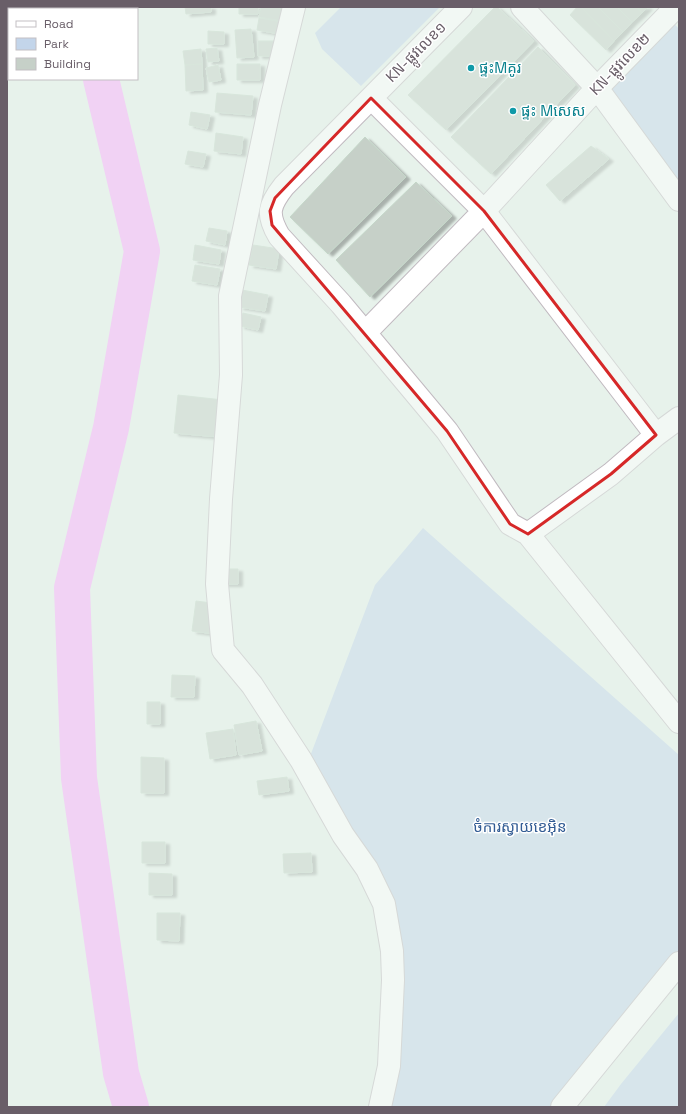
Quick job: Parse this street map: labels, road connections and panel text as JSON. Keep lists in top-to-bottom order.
{
  "streets": {
    "street": ["KN-ផ្លូវលេខ១", "KN-ផ្លូវលេខ២"]
  },
  "crossings": [
    ["KN-ផ្លូវលេខ១", "KN-ផ្លូវលេខ២"]
  ],
  "parks": ["ចំការស្វាយខេអ៊ិន"],
  "places": ["ផ្ទះMគូរ", "ផ្ទះ Mសេស"],
  "legend": ["Road", "Park", "Building"]
}
